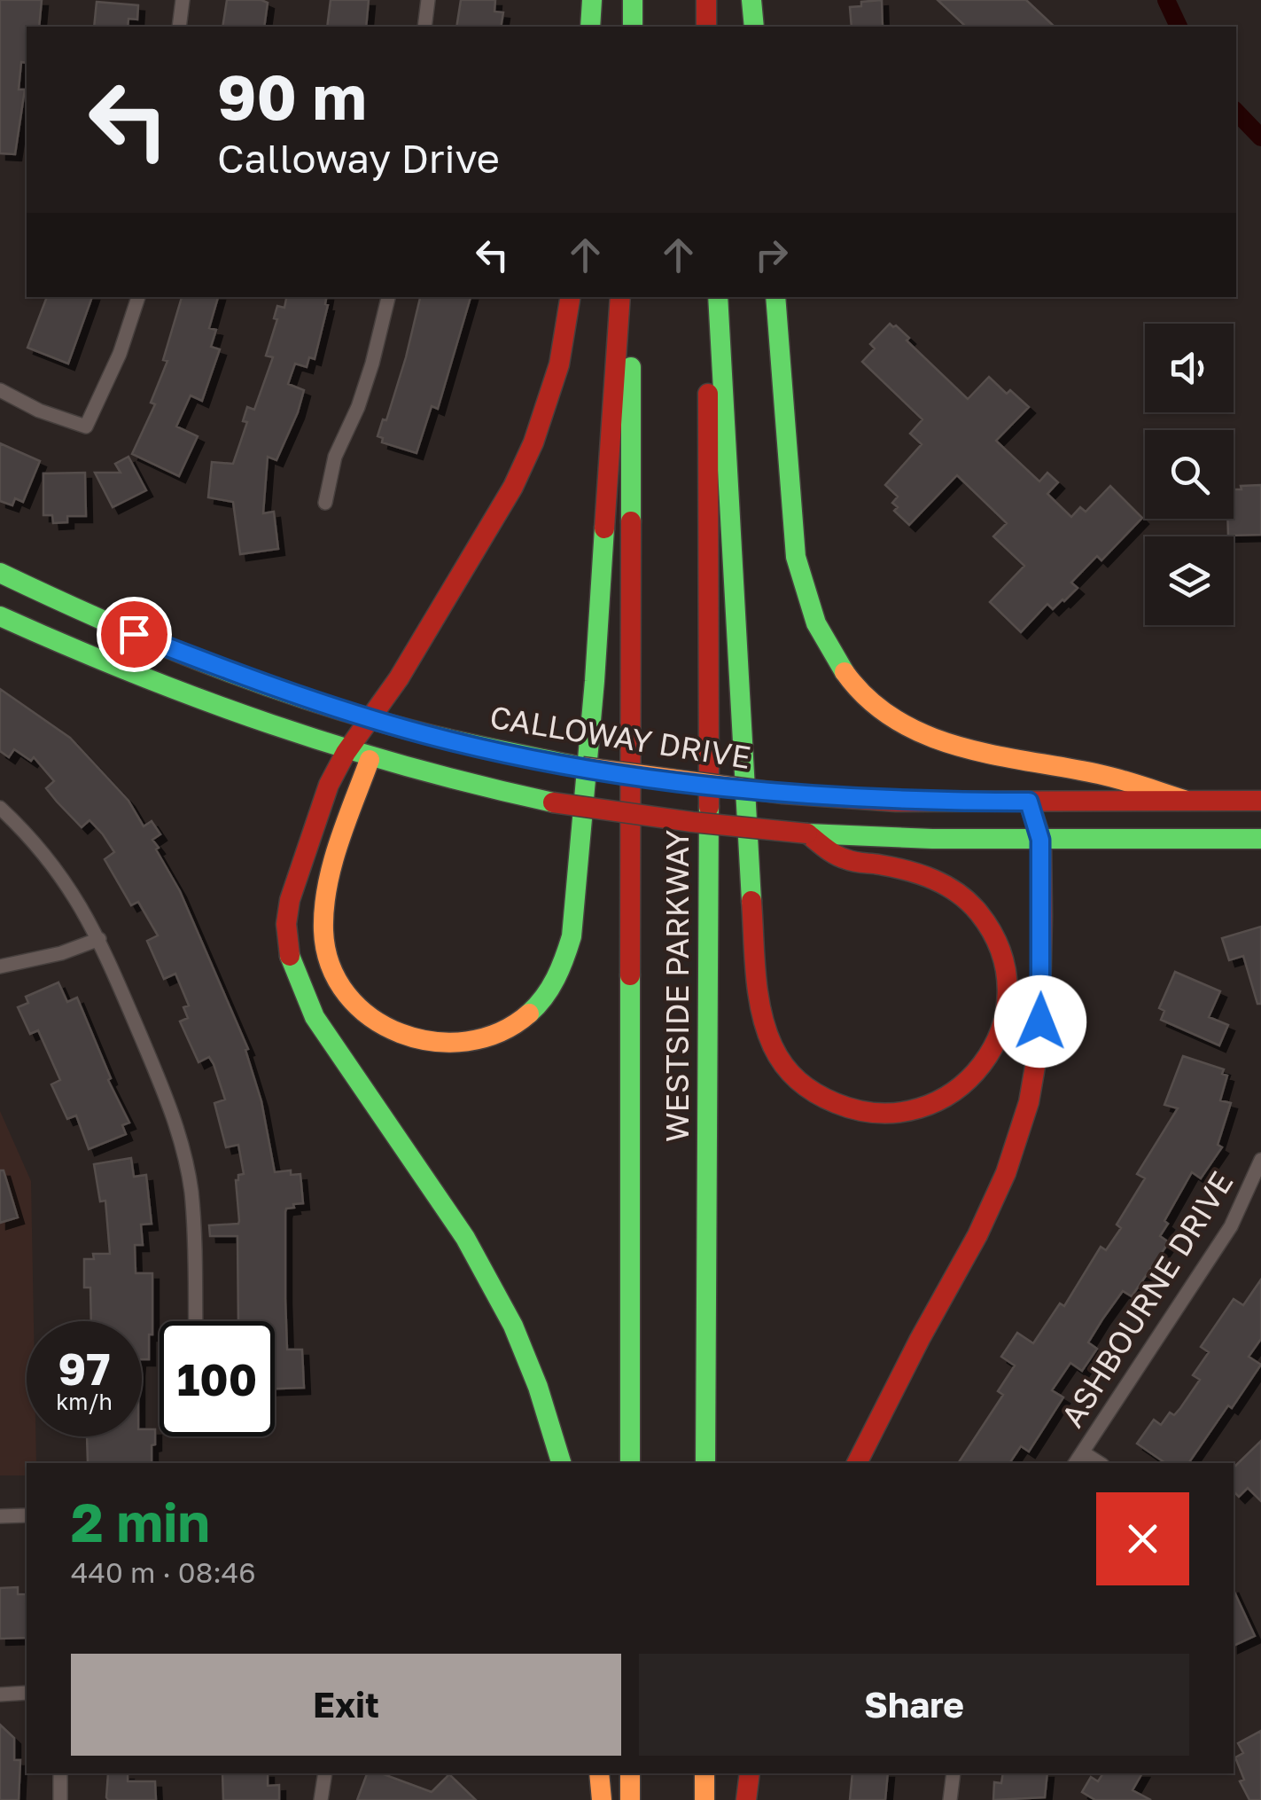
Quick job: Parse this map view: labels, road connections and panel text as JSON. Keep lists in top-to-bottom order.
{
  "streets": {
    "main road": ["CALLOWAY DRIVE", "WESTSIDE PARKWAY"],
    "street": ["ASHBOURNE DRIVE"]
  },
  "page": {
    "turn": ["90 m", "Calloway Drive"],
    "speed": "97 km/h",
    "limit": "100",
    "heading": ["2 min", "440 m · 08:46"],
    "buttons": ["Exit", "Share"]
  }
}
